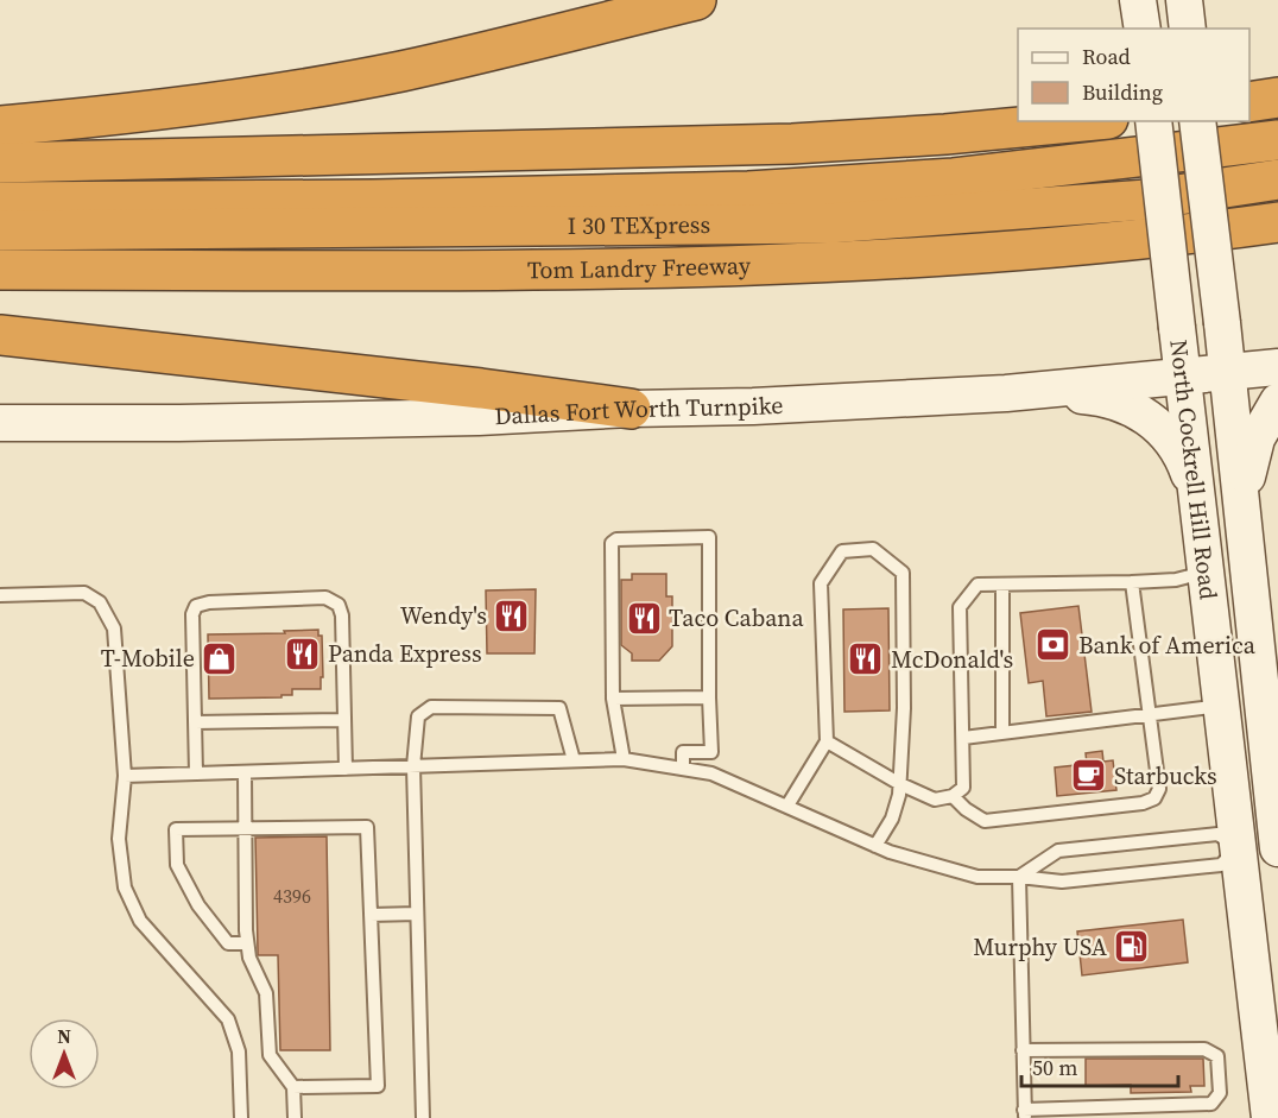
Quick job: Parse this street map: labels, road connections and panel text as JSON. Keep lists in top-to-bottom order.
{
  "streets": {
    "highway": ["I 30 TEXpress", "Tom Landry Freeway"],
    "main road": ["Dallas Fort Worth Turnpike", "North Cockrell Hill Road"]
  },
  "crossings": [
    ["Dallas Fort Worth Turnpike", "North Cockrell Hill Road"]
  ],
  "places": {
    "restaurant": [
      "Wendy's",
      "Taco Cabana",
      "Panda Express",
      "McDonald's"
    ],
    "bank": ["Bank of America"],
    "shop": ["T-Mobile"],
    "cafe": ["Starbucks"],
    "fuel station": ["Murphy USA"]
  },
  "house_numbers": ["4396"],
  "legend": ["Road", "Building"],
  "scale_bar": "50 m",
  "north": "top"
}
